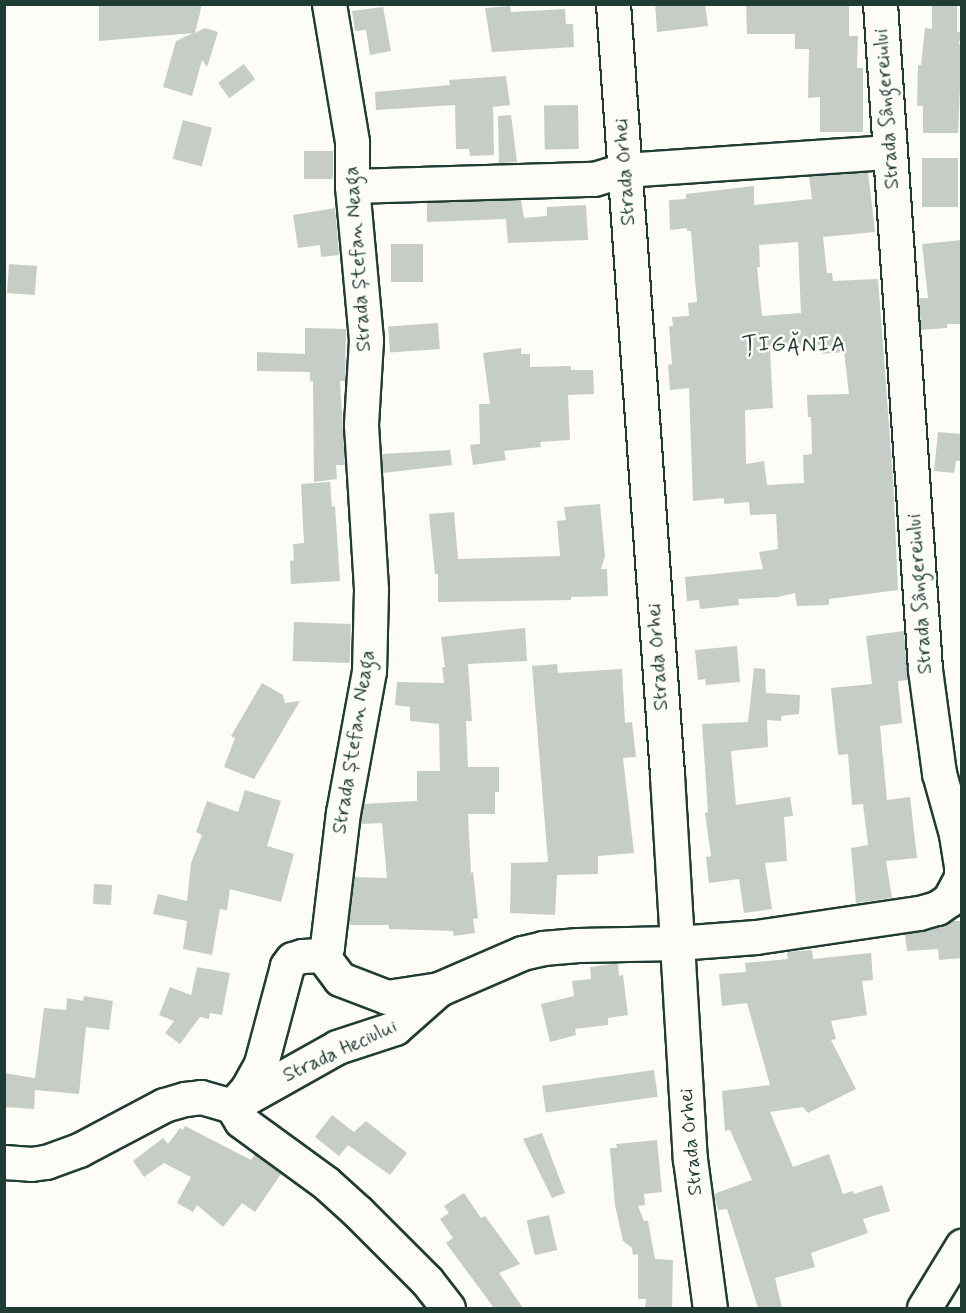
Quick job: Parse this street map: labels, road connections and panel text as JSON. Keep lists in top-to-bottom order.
{
  "streets": {
    "street": [
      "Strada Sângereiului",
      "Strada Orhei",
      "Strada Ștefan Neaga",
      "Strada Heciului"
    ]
  },
  "crossings": [
    ["Strada Sângereiului", "Strada Orhei"],
    ["Strada Sângereiului", "Strada Heciului"],
    ["Strada Orhei", "Strada Heciului"]
  ],
  "districts": ["ȚIGĂNIA"]
}
